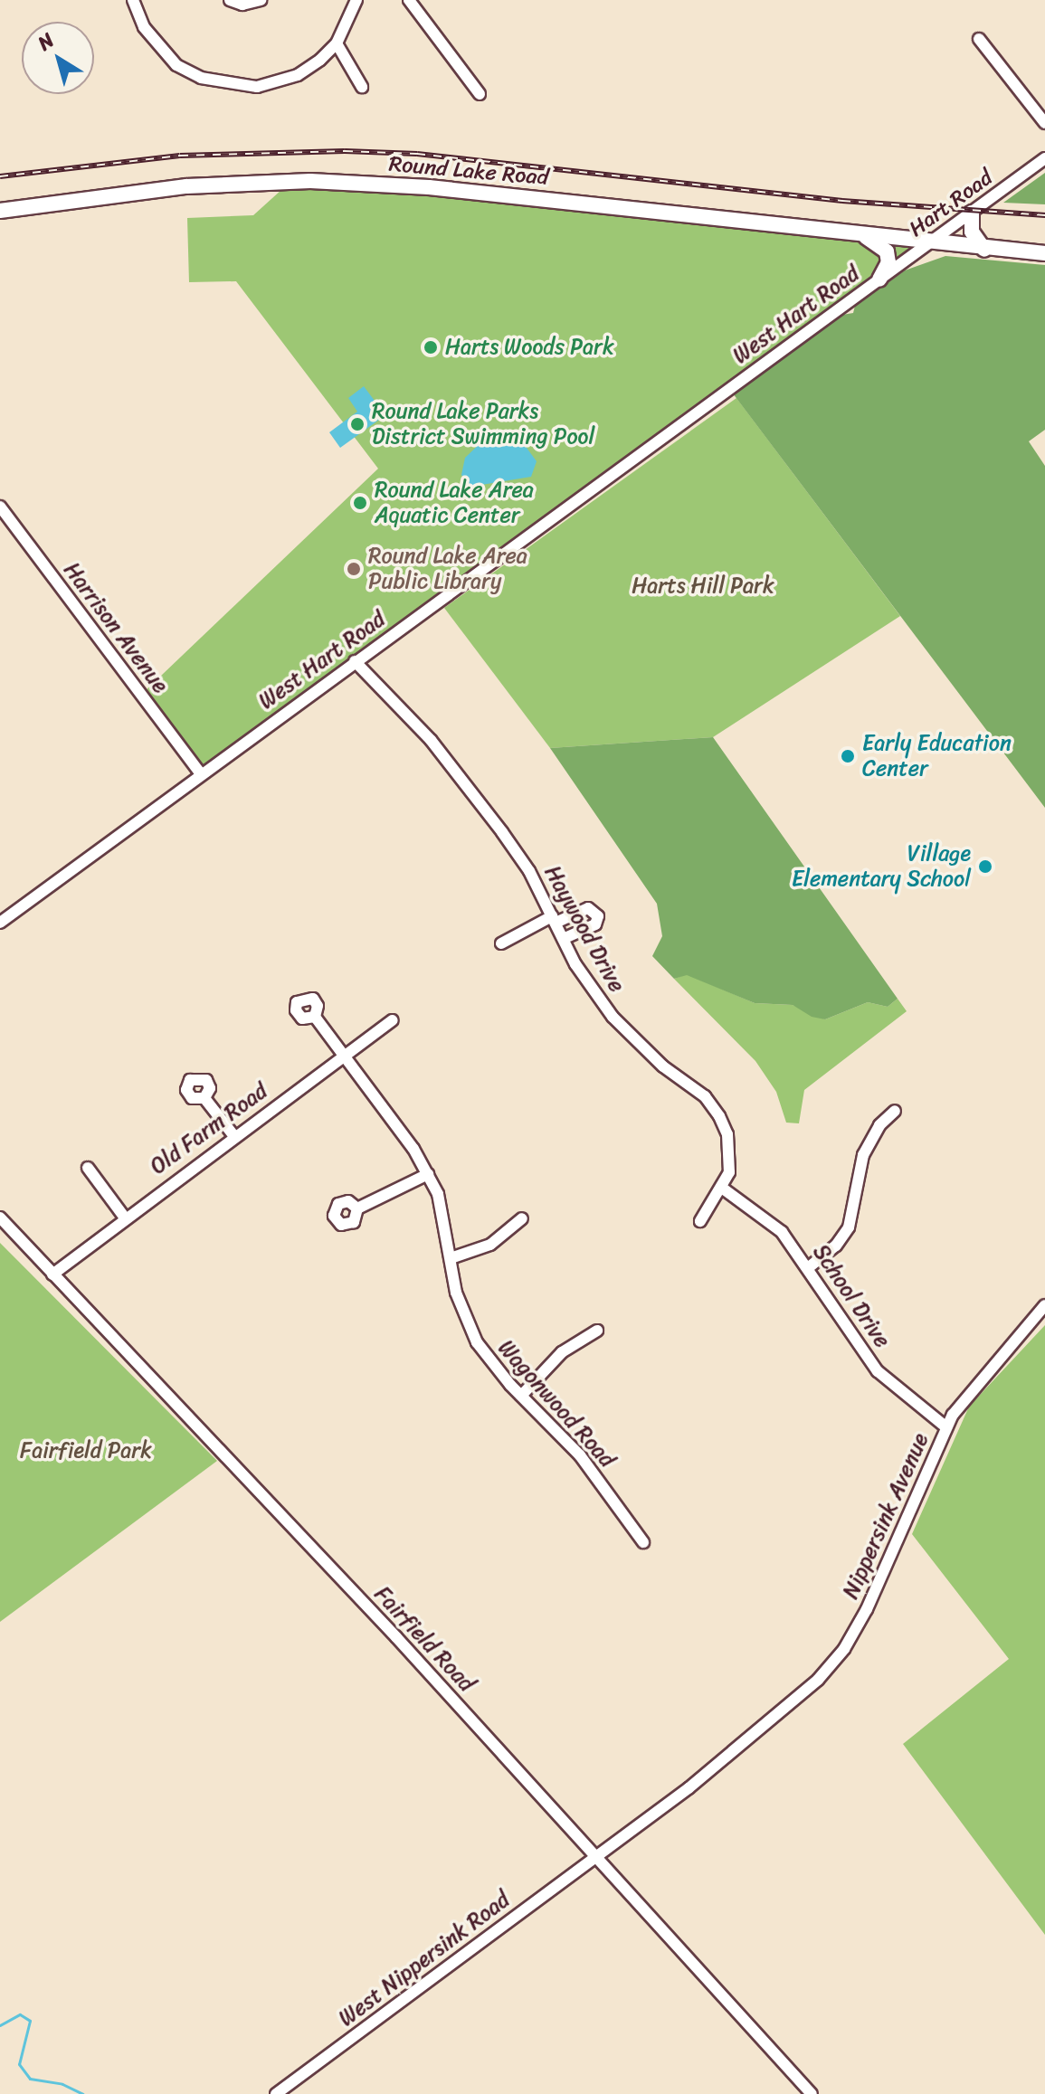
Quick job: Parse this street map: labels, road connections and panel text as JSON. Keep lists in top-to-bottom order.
{
  "streets": {
    "main road": ["Round Lake Road"],
    "street": [
      "Hart Road",
      "West Hart Road",
      "Harrison Avenue",
      "Haywood Drive",
      "Old Farm Road",
      "School Drive",
      "Wagonwood Road",
      "Nippersink Avenue",
      "Fairfield Road",
      "West Nippersink Road"
    ]
  },
  "crossings": [
    ["Round Lake Road", "Hart Road"],
    ["Hart Road", "West Hart Road"],
    ["West Hart Road", "Harrison Avenue"],
    ["West Hart Road", "Haywood Drive"],
    ["Haywood Drive", "School Drive"],
    ["Old Farm Road", "Wagonwood Road"],
    ["Old Farm Road", "Fairfield Road"],
    ["School Drive", "Nippersink Avenue"],
    ["Nippersink Avenue", "Fairfield Road"],
    ["Nippersink Avenue", "West Nippersink Road"],
    ["Fairfield Road", "West Nippersink Road"]
  ],
  "parks": ["Harts Hill Park", "Fairfield Park"],
  "places": [
    "Harts Woods Park",
    "Round Lake Parks District Swimming Pool",
    "Round Lake Area Aquatic Center",
    "Round Lake Area Public Library",
    "Early Education Center",
    "Village Elementary School"
  ],
  "north": "top left"
}
